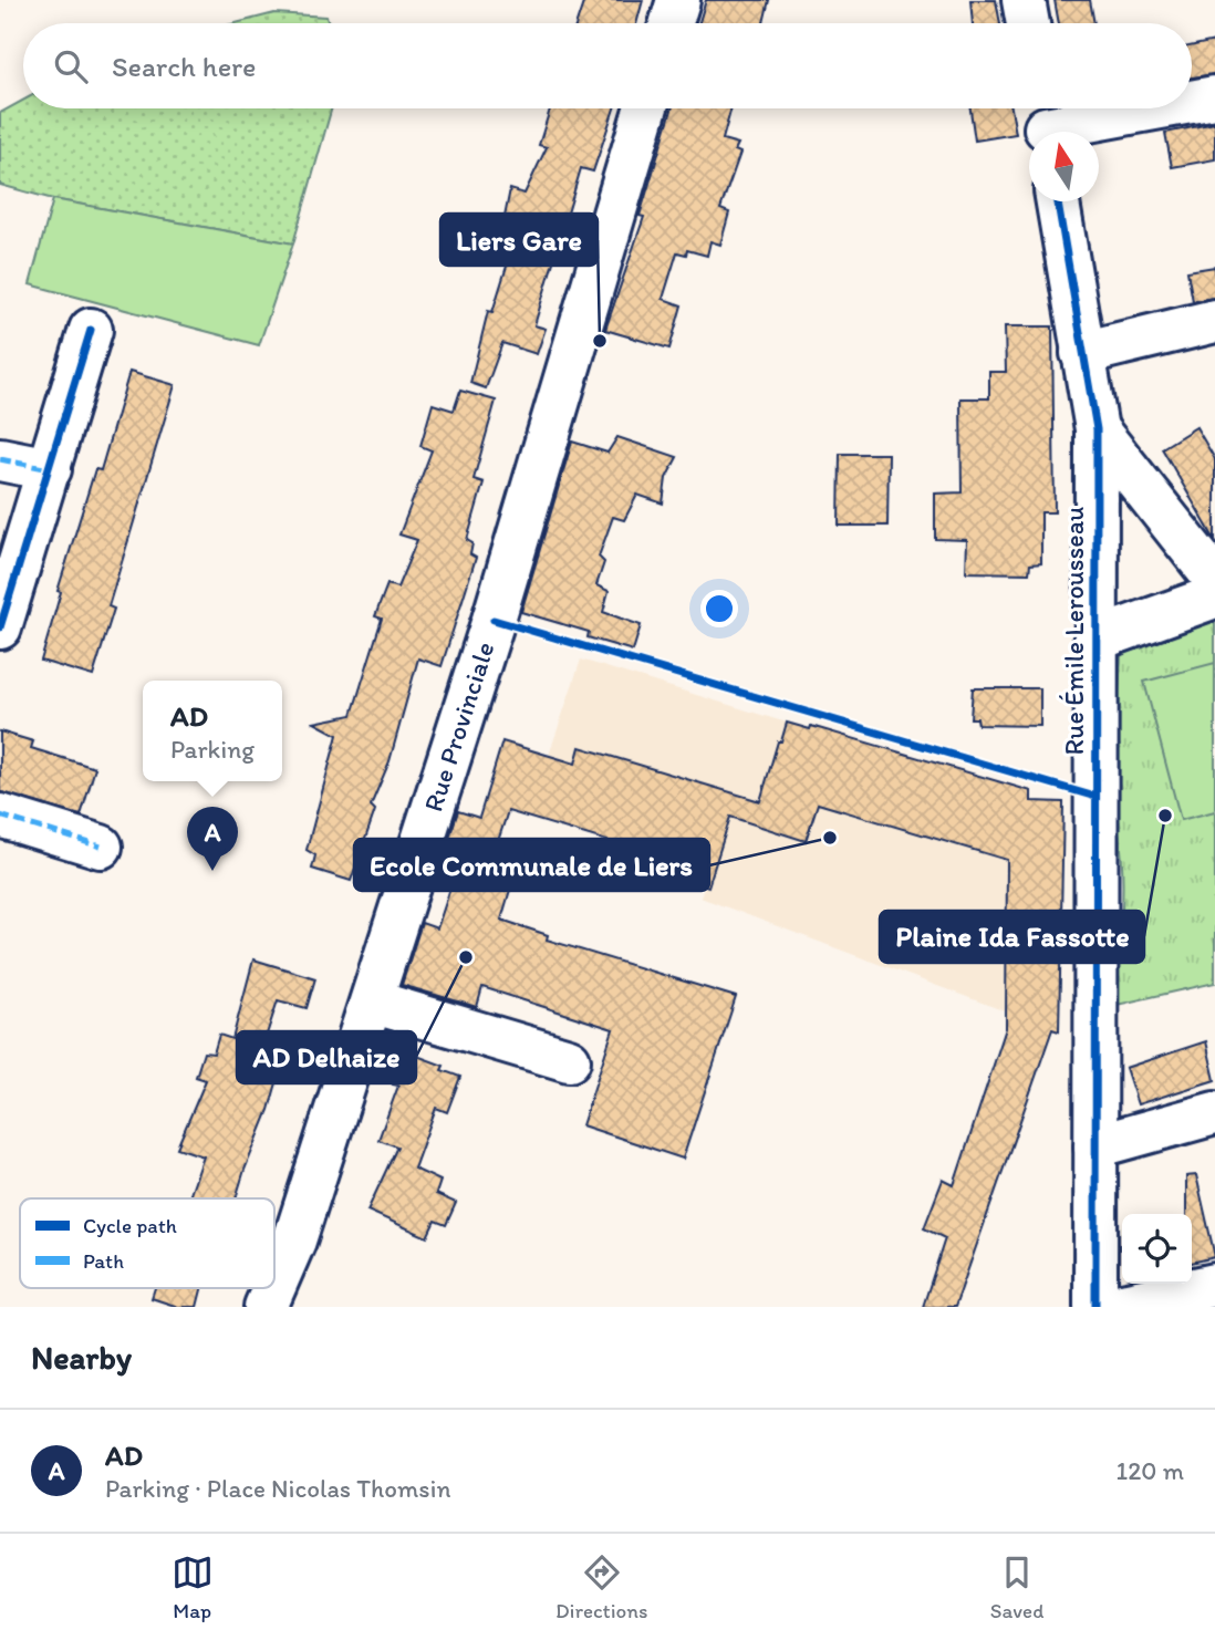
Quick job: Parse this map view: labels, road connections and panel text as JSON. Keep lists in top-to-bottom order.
{
  "streets": {
    "street": ["Rue Émile Lerousseau", "Rue Provinciale"]
  },
  "places": [
    "Liers Gare",
    "Plaine Ida Fassotte",
    "Ecole Communale de Liers",
    "AD Delhaize"
  ],
  "legend": ["Cycle path", "Path"],
  "north": "top",
  "page": {
    "search": "Search here",
    "popup": ["AD", "Parking"],
    "pins": "A",
    "heading": "Nearby",
    "list": [
      {
        "mark": "A",
        "name": "AD",
        "note": "Parking · Place Nicolas Thomsin",
        "value": "120 m"
      }
    ],
    "nav": ["Map", "Directions", "Saved"]
  }
}
